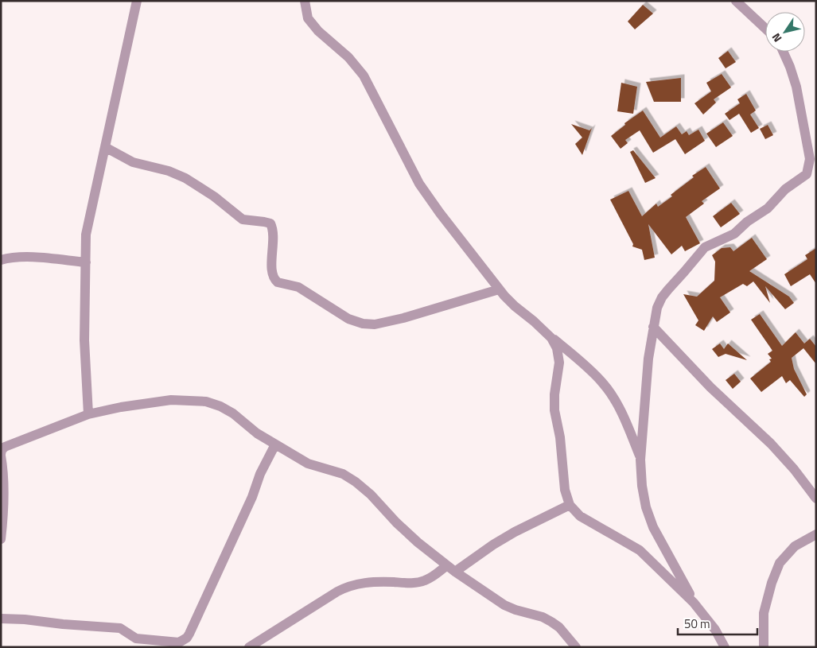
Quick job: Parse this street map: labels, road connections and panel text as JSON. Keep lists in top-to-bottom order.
{
  "scale_bar": "50 m",
  "north": "bottom left"
}
